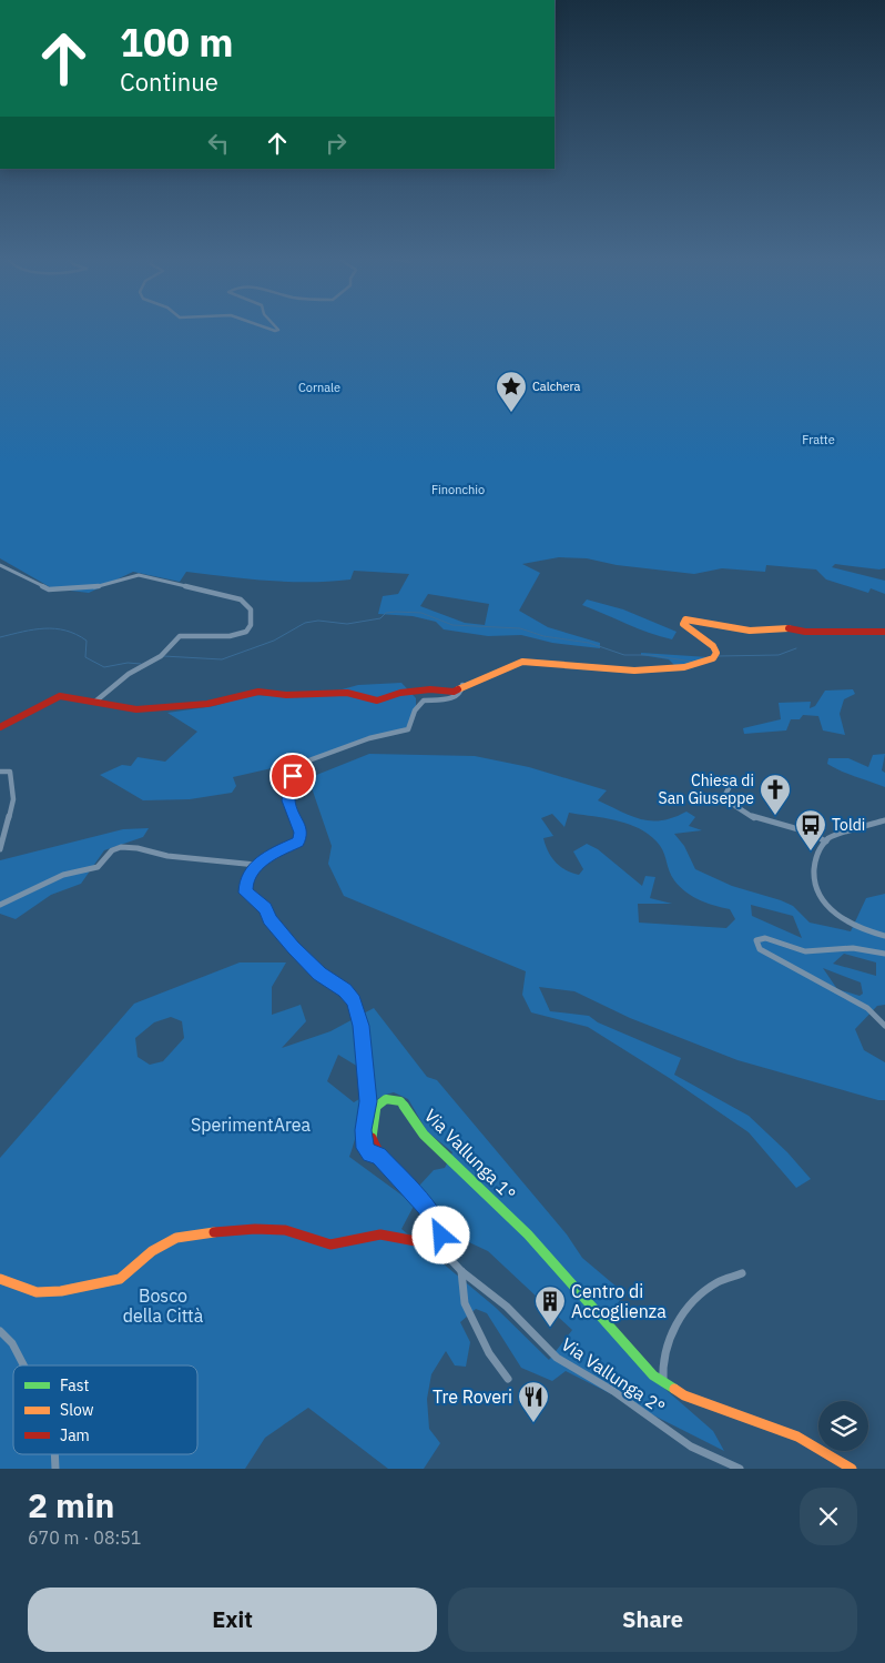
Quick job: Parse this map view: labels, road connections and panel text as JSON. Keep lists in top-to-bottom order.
{
  "streets": {
    "street": ["Via Vallunga 1°", "Via Vallunga 2°"]
  },
  "parks": [
    "Cornale",
    "Fratte",
    "Finonchio",
    "SperimentArea",
    "Bosco della Città"
  ],
  "places": {
    "place": ["Calchera"],
    "church": ["Chiesa di San Giuseppe"],
    "bus stop": ["Toldi"],
    "building": ["Centro di Accoglienza"],
    "restaurant": ["Tre Roveri"]
  },
  "legend": ["Fast", "Slow", "Jam"],
  "page": {
    "turn": ["100 m", "Continue"],
    "heading": ["2 min", "670 m · 08:51"],
    "buttons": ["Exit", "Share"]
  }
}
